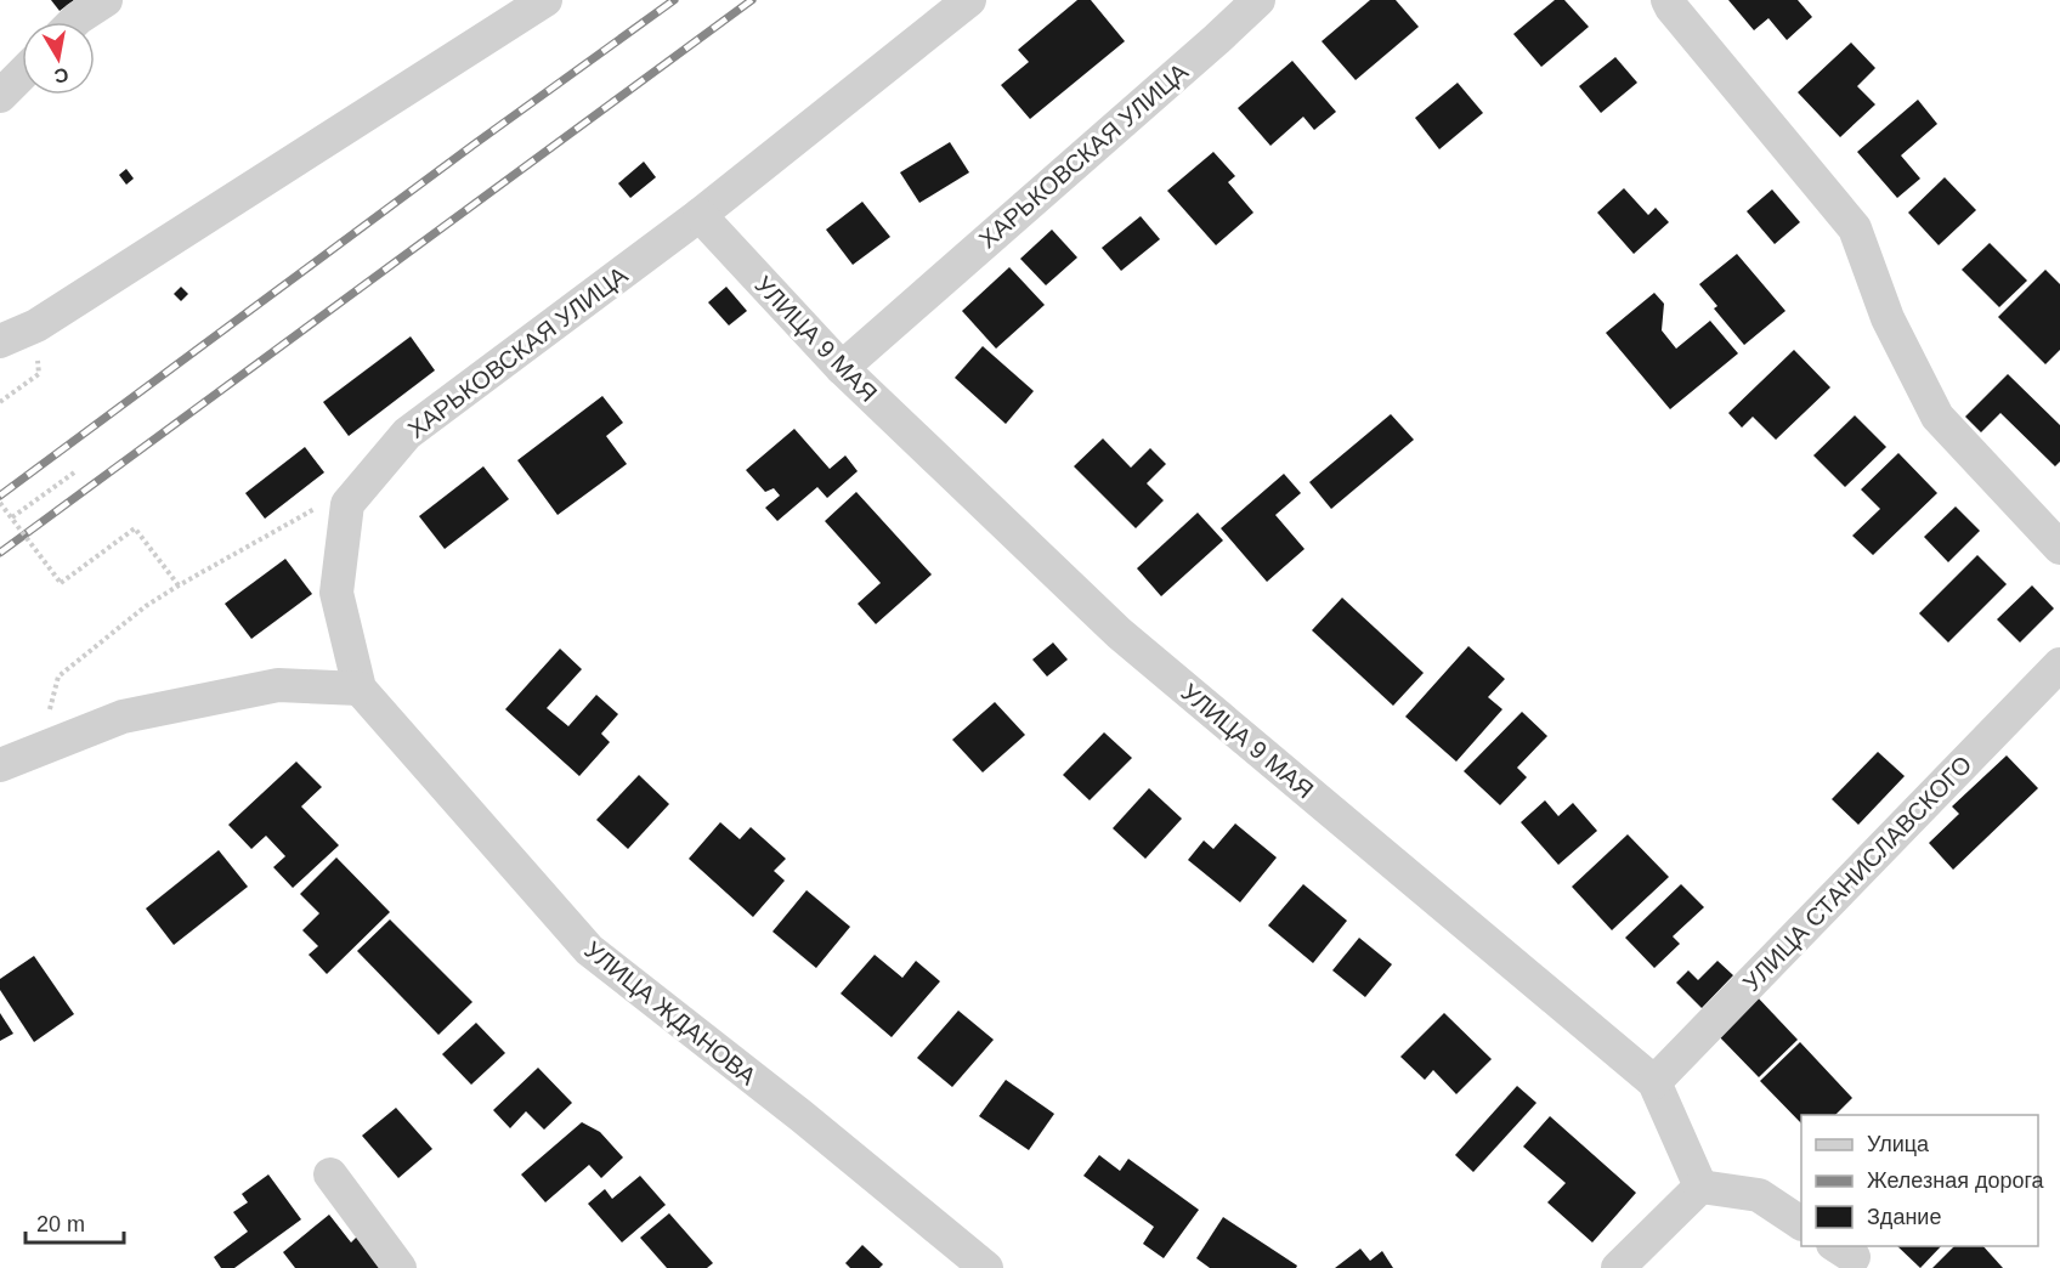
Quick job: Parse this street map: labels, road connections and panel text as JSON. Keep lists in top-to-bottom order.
{
  "streets": {
    "street": [
      "ХАРЬКОВСКАЯ УЛИЦА",
      "УЛИЦА 9 МАЯ",
      "УЛИЦА СТАНИСЛАВСКОГО",
      "УЛИЦА ЖДАНОВА"
    ]
  },
  "crossings": [
    ["ХАРЬКОВСКАЯ УЛИЦА", "УЛИЦА 9 МАЯ"],
    ["ХАРЬКОВСКАЯ УЛИЦА", "УЛИЦА ЖДАНОВА"],
    ["УЛИЦА 9 МАЯ", "УЛИЦА СТАНИСЛАВСКОГО"]
  ],
  "legend": ["Улица", "Железная дорога", "Здание"],
  "scale_bar": "20 m",
  "north": "bottom"
}
